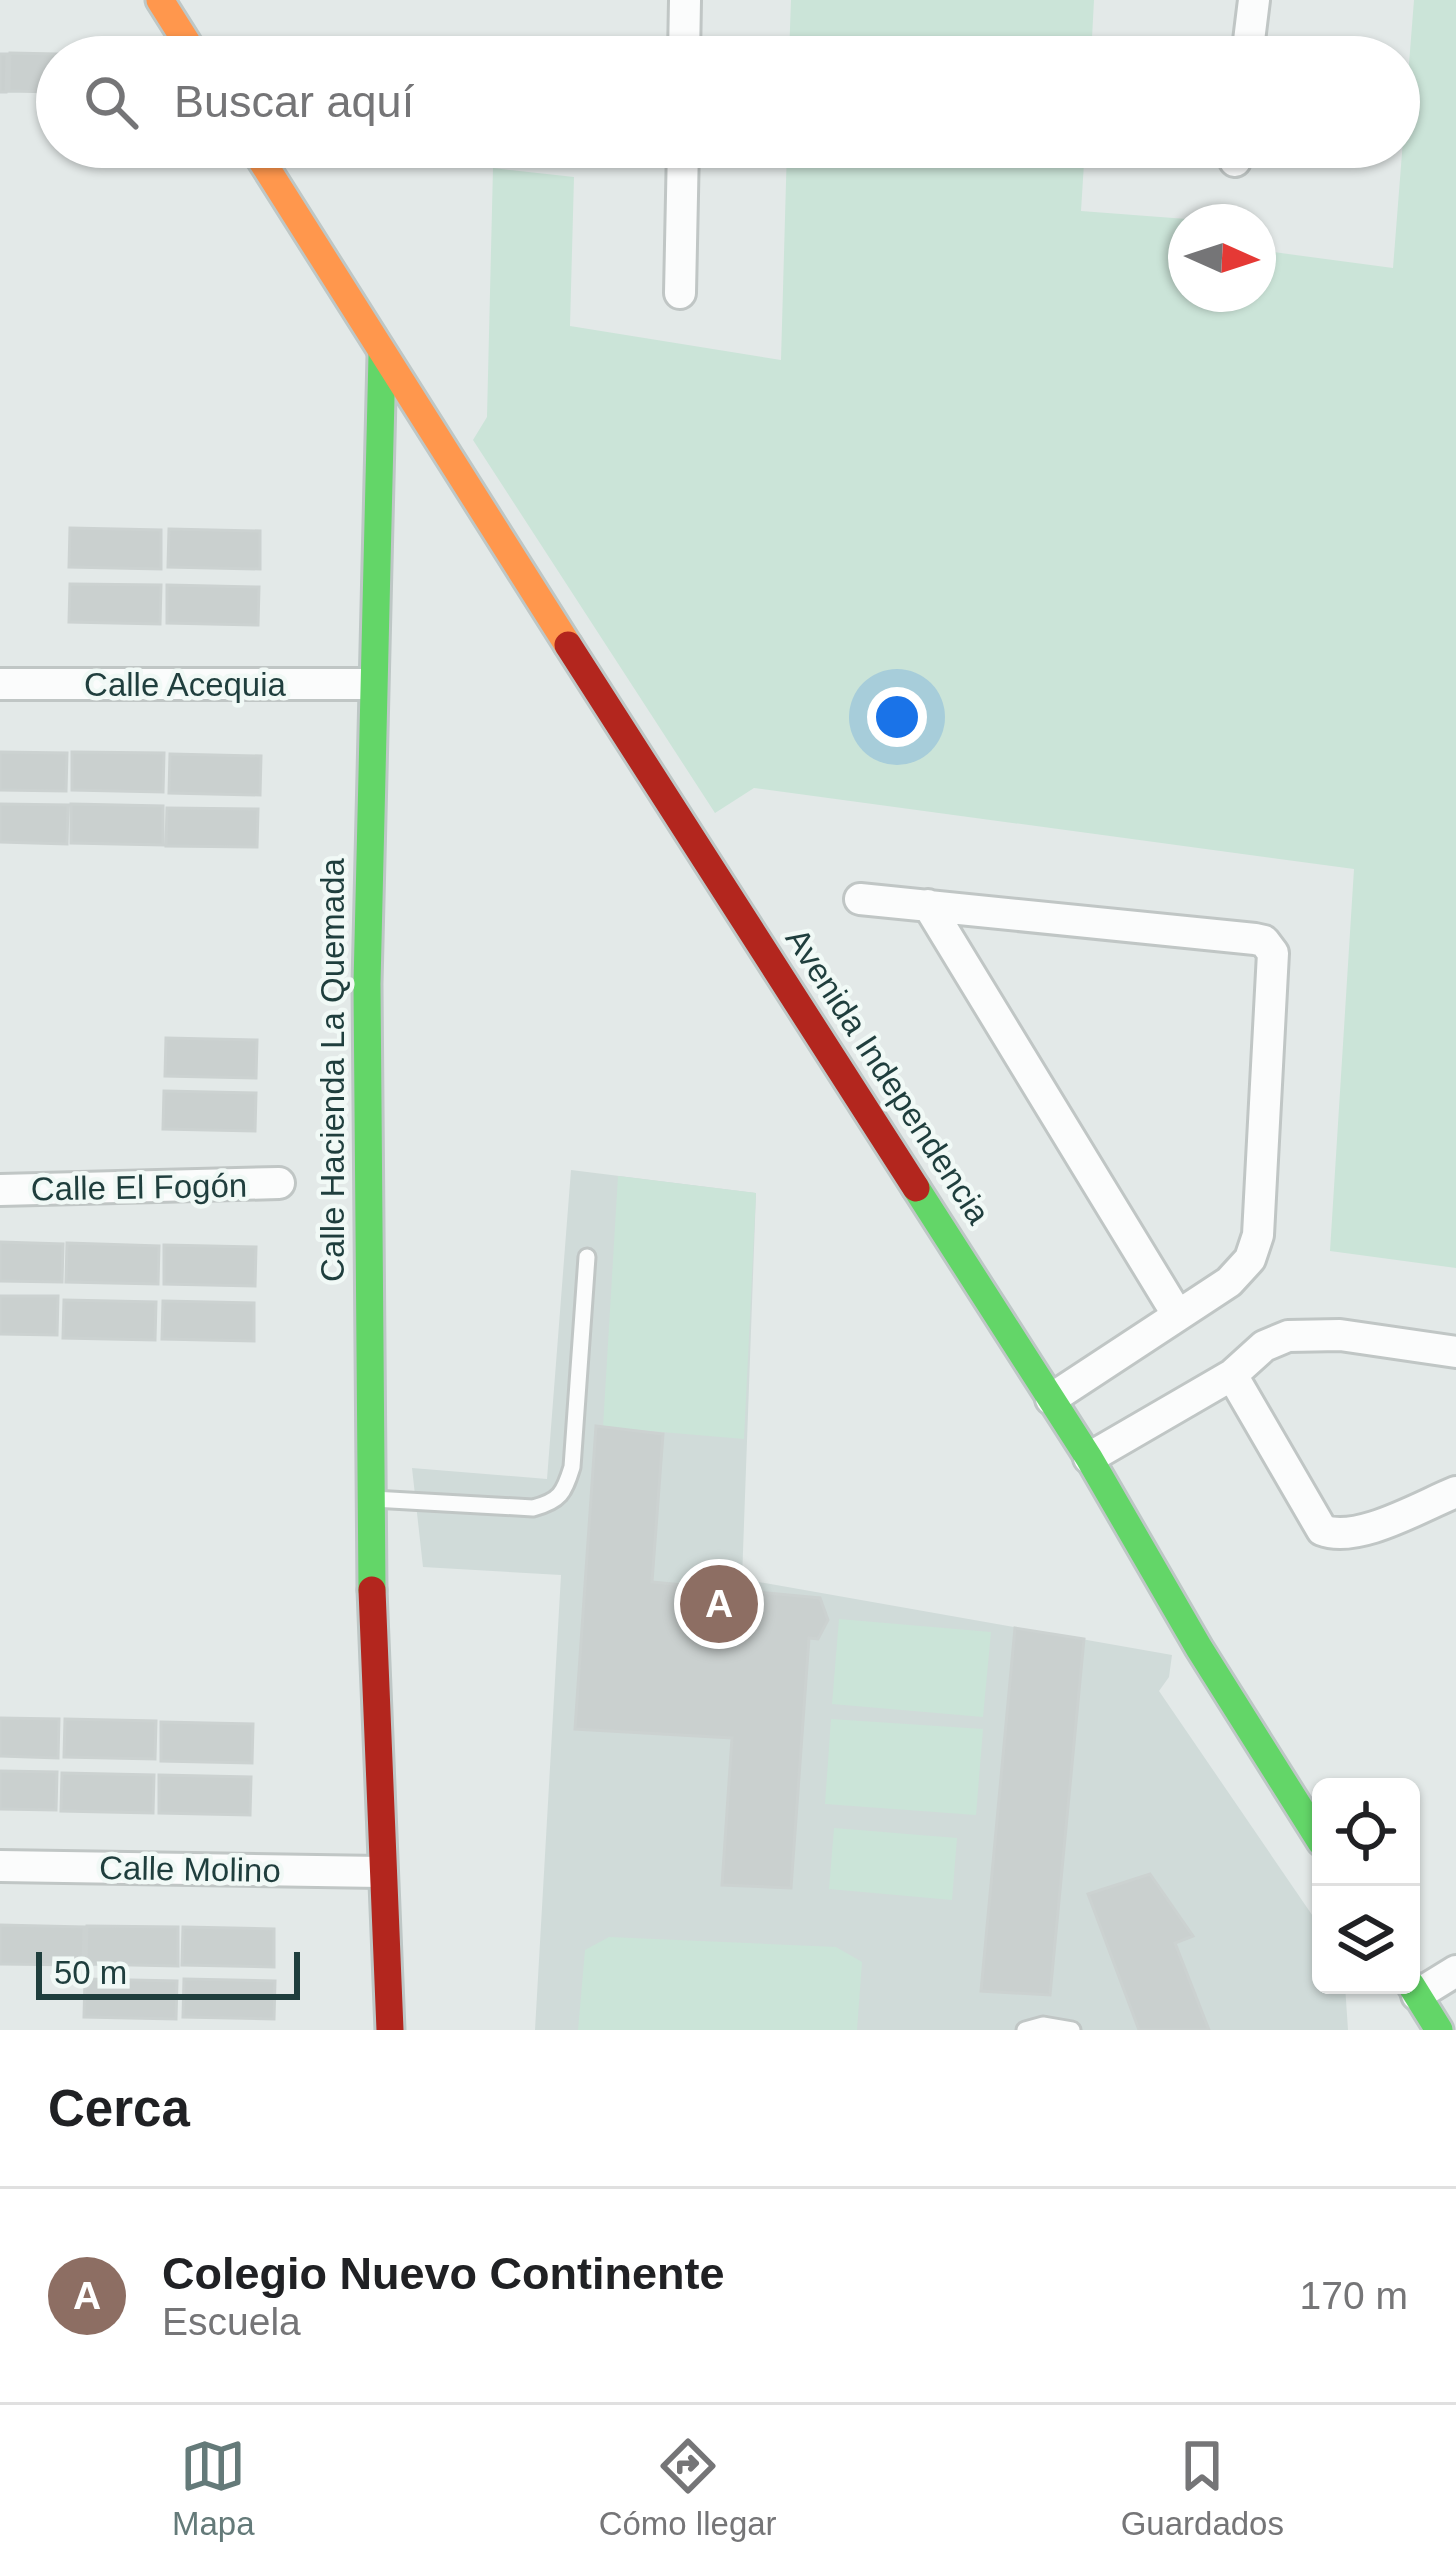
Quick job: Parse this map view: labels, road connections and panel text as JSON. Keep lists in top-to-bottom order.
{
  "streets": {
    "street": [
      "Calle Acequia",
      "Calle Hacienda La Quemada",
      "Avenida Independencia",
      "Calle El Fogón",
      "Calle Molino"
    ]
  },
  "crossings": [
    ["Calle Acequia", "Calle Hacienda La Quemada"],
    ["Calle Hacienda La Quemada", "Avenida Independencia"],
    ["Calle Hacienda La Quemada", "Calle Molino"]
  ],
  "scale_bar": "50 m",
  "north": "right",
  "page": {
    "search": "Buscar aquí",
    "pins": "A",
    "scale": "50 m",
    "heading": "Cerca",
    "list": [
      {
        "mark": "A",
        "name": "Colegio Nuevo Continente",
        "note": "Escuela",
        "value": "170 m"
      }
    ],
    "nav": ["Mapa", "Cómo llegar", "Guardados"]
  }
}
